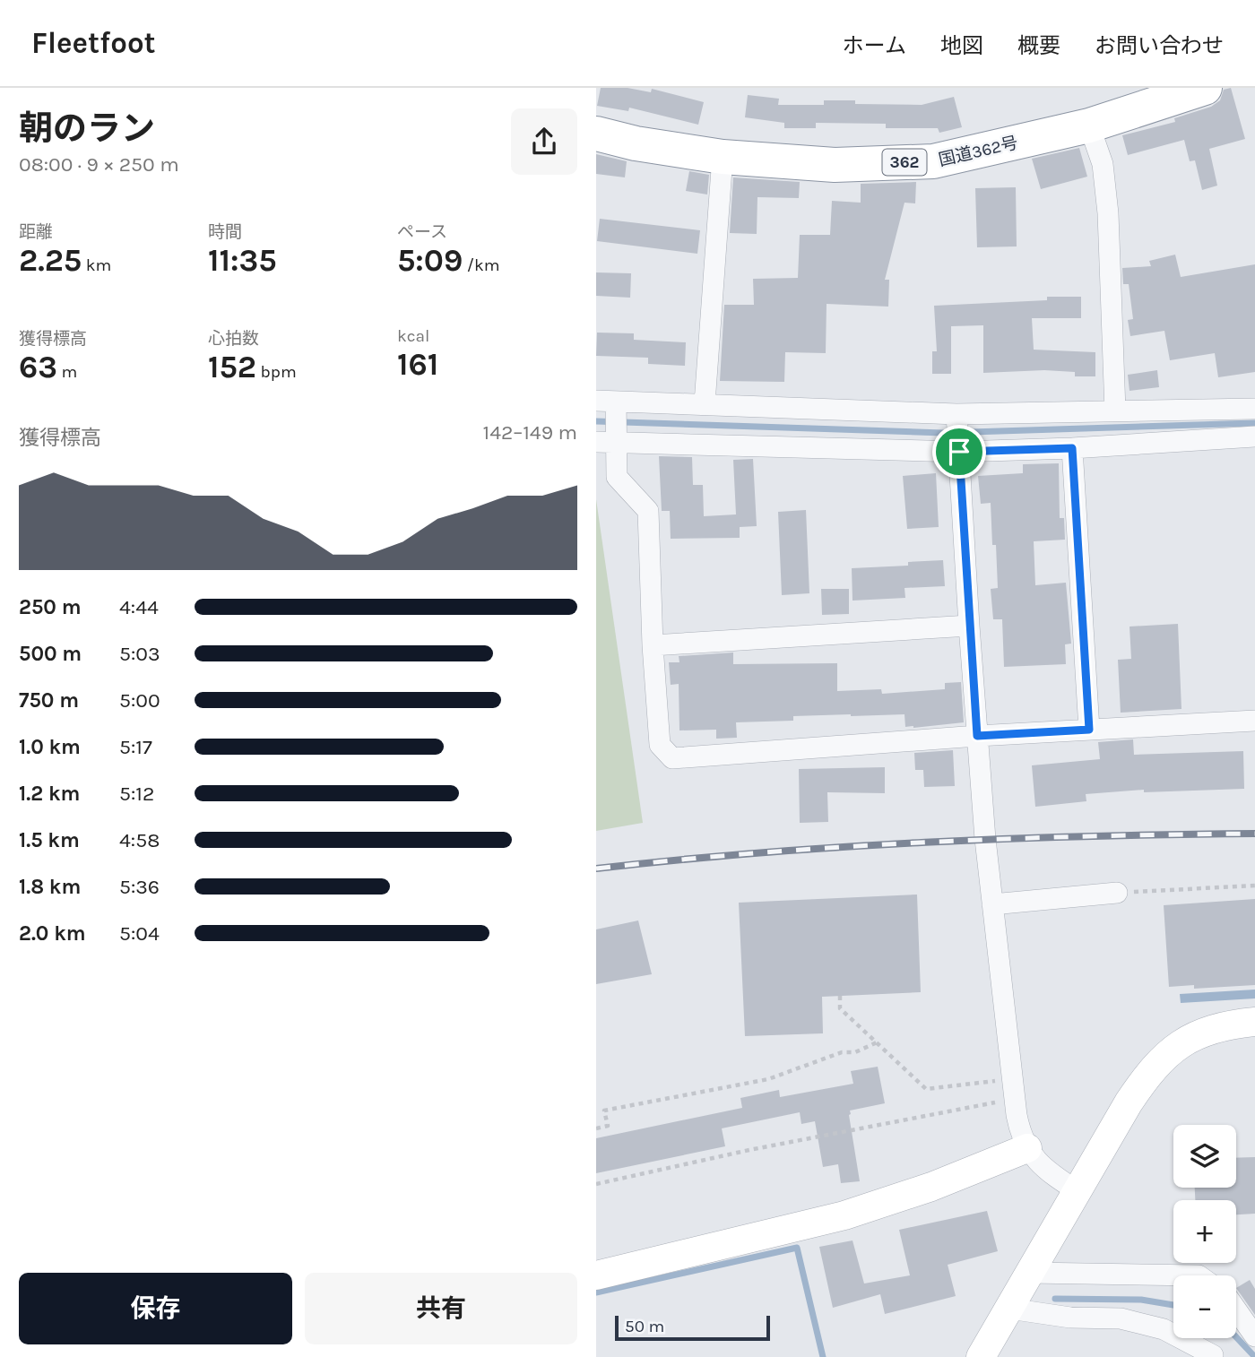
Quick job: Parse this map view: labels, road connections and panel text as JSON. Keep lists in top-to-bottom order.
{
  "streets": {
    "highway": ["国道362号", "362"]
  },
  "scale_bar": "50 m",
  "page": {
    "header": "Fleetfoot",
    "nav": [
      "ホーム",
      "地図",
      "概要",
      "お問い合わせ"
    ],
    "heading": ["朝のラン", "08:00 · 9 × 250 m"],
    "stats": [
      ["距離", "2.25 km"],
      ["時間", "11:35"],
      ["ペース", "5:09 /km"],
      ["獲得標高", "63 m"],
      ["心拍数", "152 bpm"],
      ["kcal", "161"]
    ],
    "chart": ["獲得標高", "142–149 m"],
    "list": [
      {
        "name": "250 m",
        "note": "4:44"
      },
      {
        "name": "500 m",
        "note": "5:03"
      },
      {
        "name": "750 m",
        "note": "5:00"
      },
      {
        "name": "1.0 km",
        "note": "5:17"
      },
      {
        "name": "1.2 km",
        "note": "5:12"
      },
      {
        "name": "1.5 km",
        "note": "4:58"
      },
      {
        "name": "1.8 km",
        "note": "5:36"
      },
      {
        "name": "2.0 km",
        "note": "5:04"
      }
    ],
    "map_buttons": ["+", "−"],
    "buttons": ["保存", "共有"],
    "scale": "50 m"
  }
}
